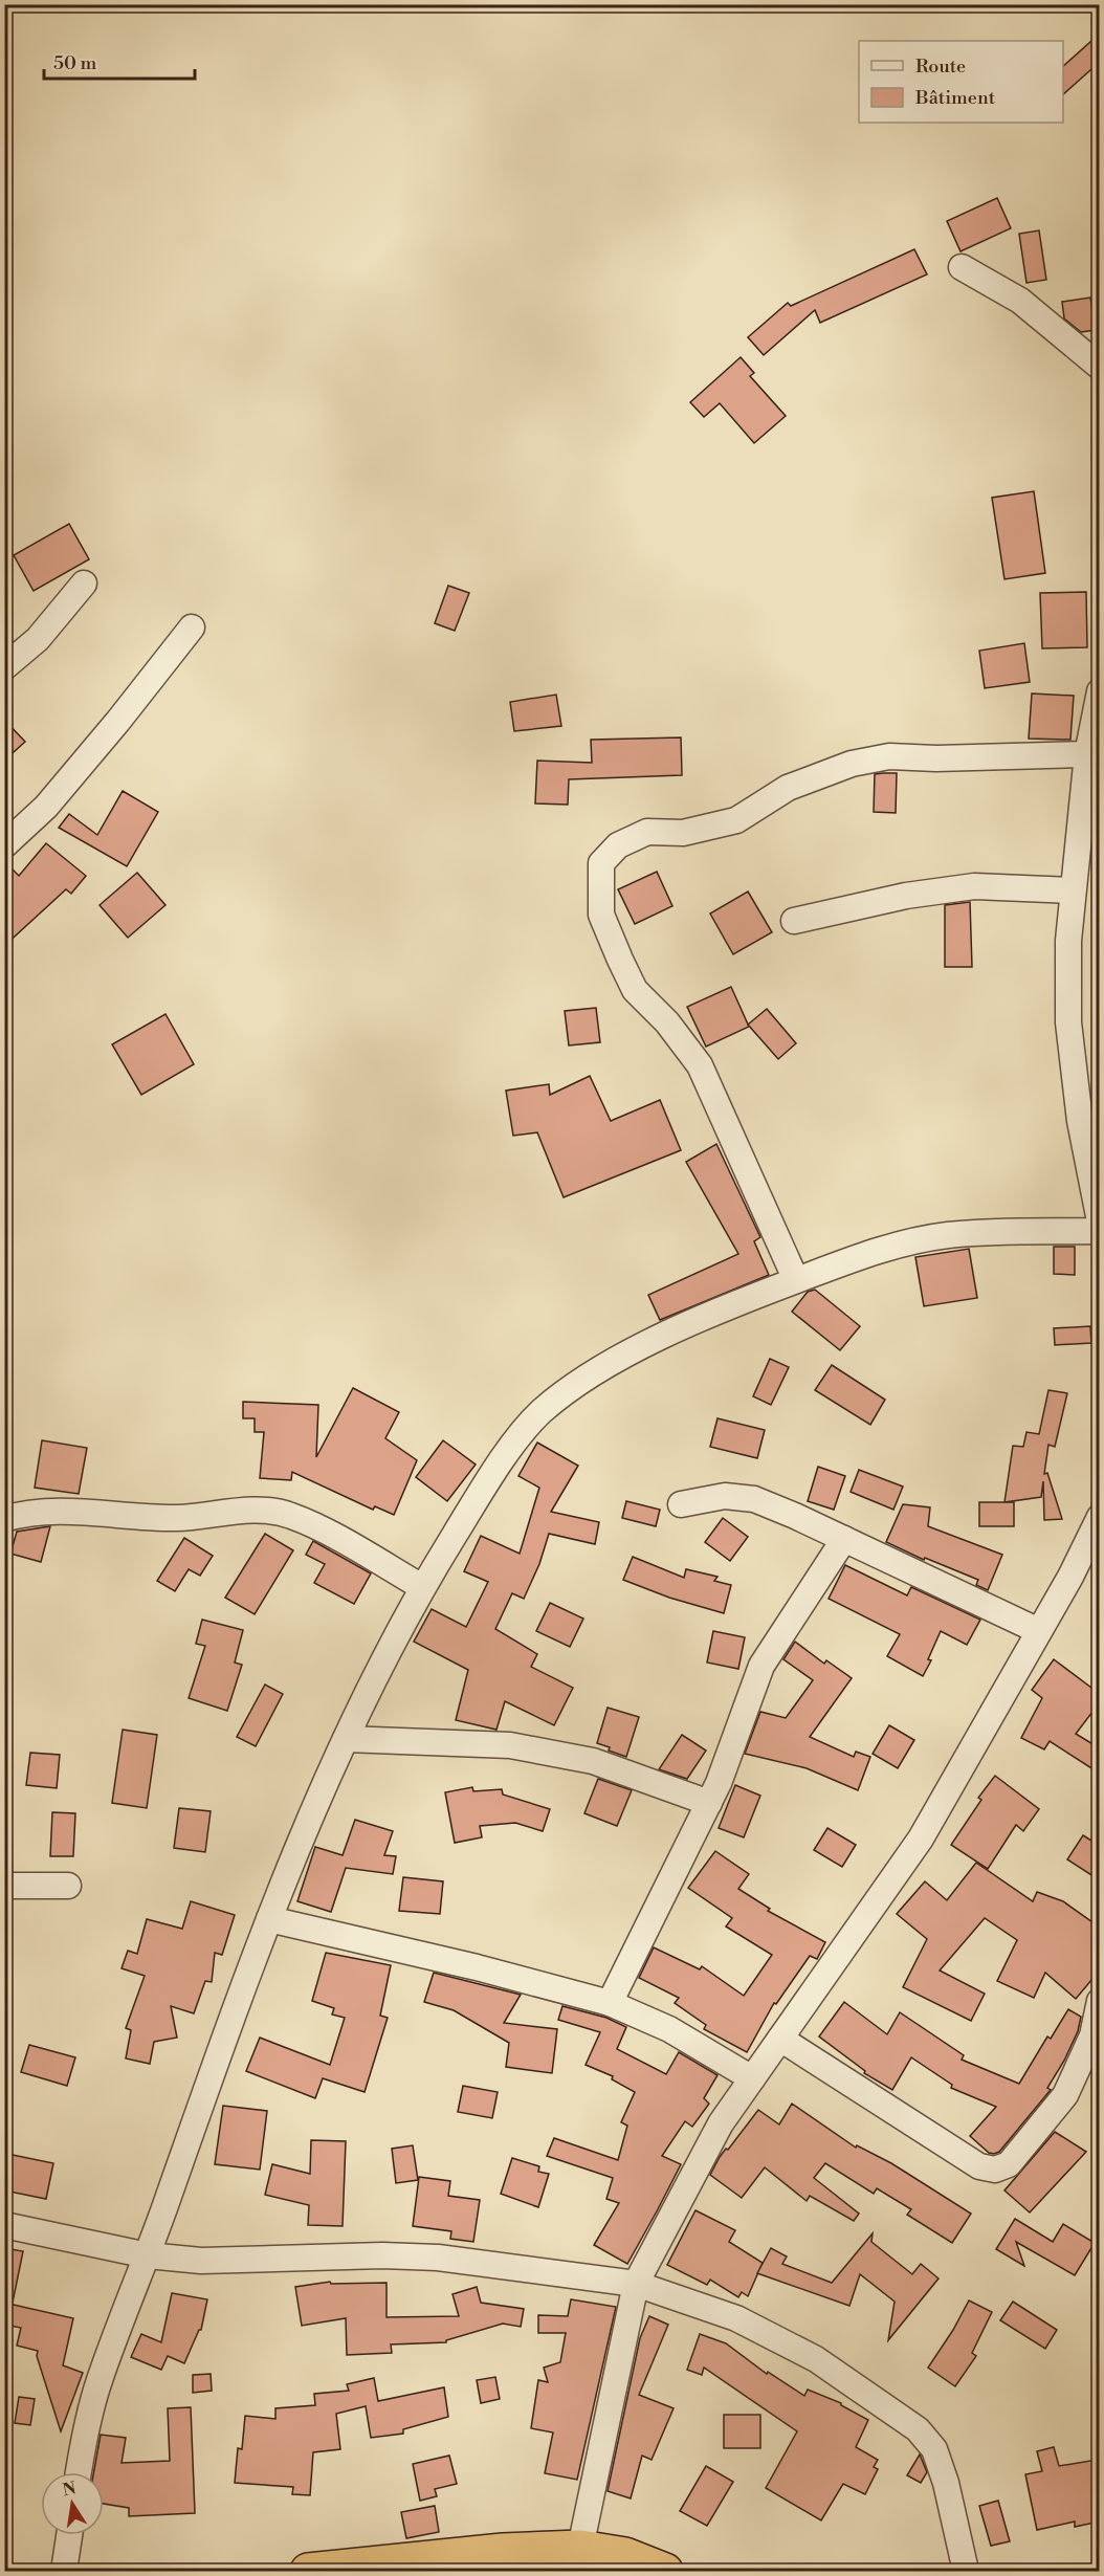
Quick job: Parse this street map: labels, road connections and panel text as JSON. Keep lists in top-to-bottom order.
{
  "legend": ["Route", "Bâtiment"],
  "scale_bar": "50 m",
  "north": "top"
}
